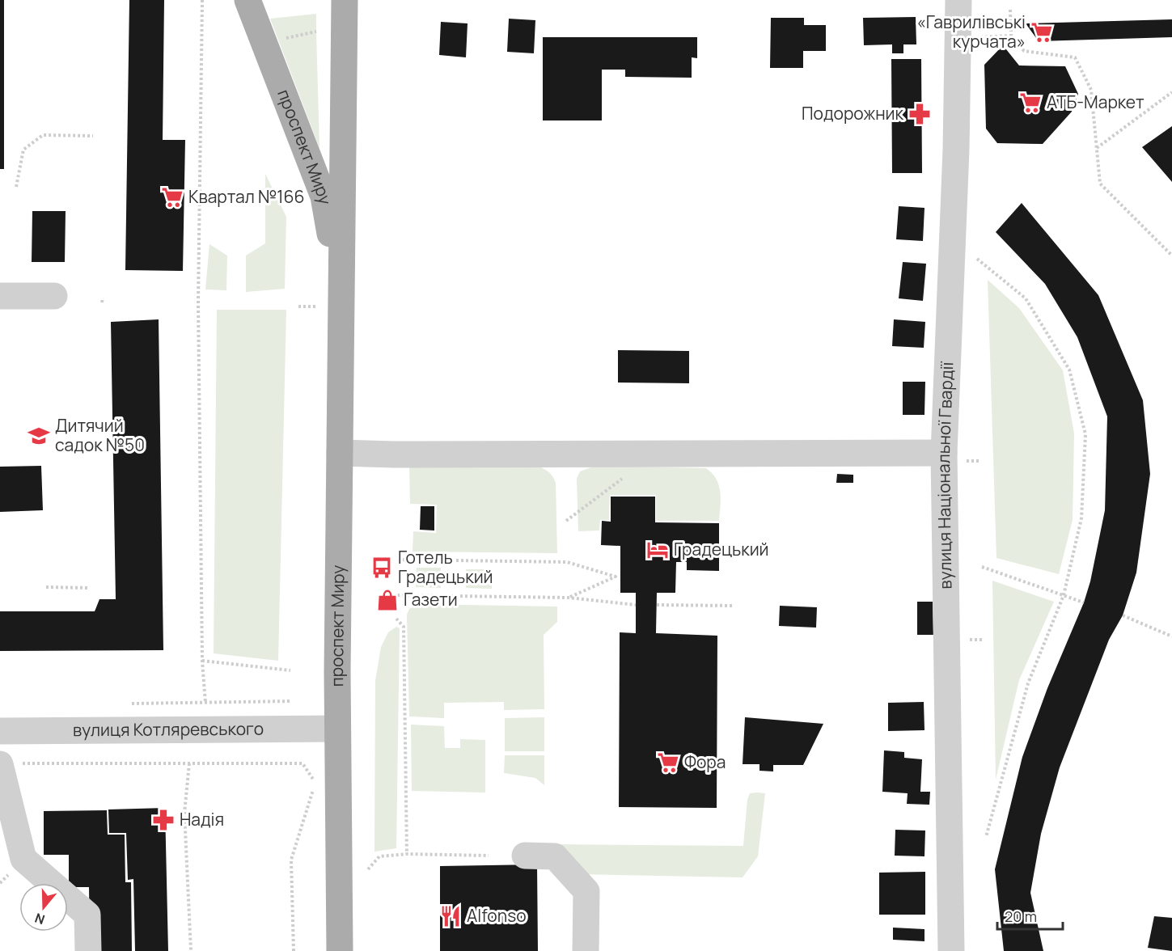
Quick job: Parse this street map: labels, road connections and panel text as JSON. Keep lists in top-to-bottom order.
{
  "streets": {
    "main road": ["проспект Миру"],
    "street": ["вулиця Національної Гвардії", "вулиця Котляревського"]
  },
  "crossings": [
    ["проспект Миру", "вулиця Котляревського"]
  ],
  "places": {
    "supermarket": [
      "«Гаврилівські курчата»",
      "АТБ-Маркет",
      "Квартал №166",
      "Фора"
    ],
    "pharmacy": ["Подорожник", "Надія"],
    "school or university": ["Дитячий садок №50"],
    "hotel": ["Градецький"],
    "bus stop": ["Готель Градецький"],
    "shop": ["Газети"],
    "restaurant": ["Alfonso"]
  },
  "scale_bar": "20 m",
  "north": "bottom"
}
